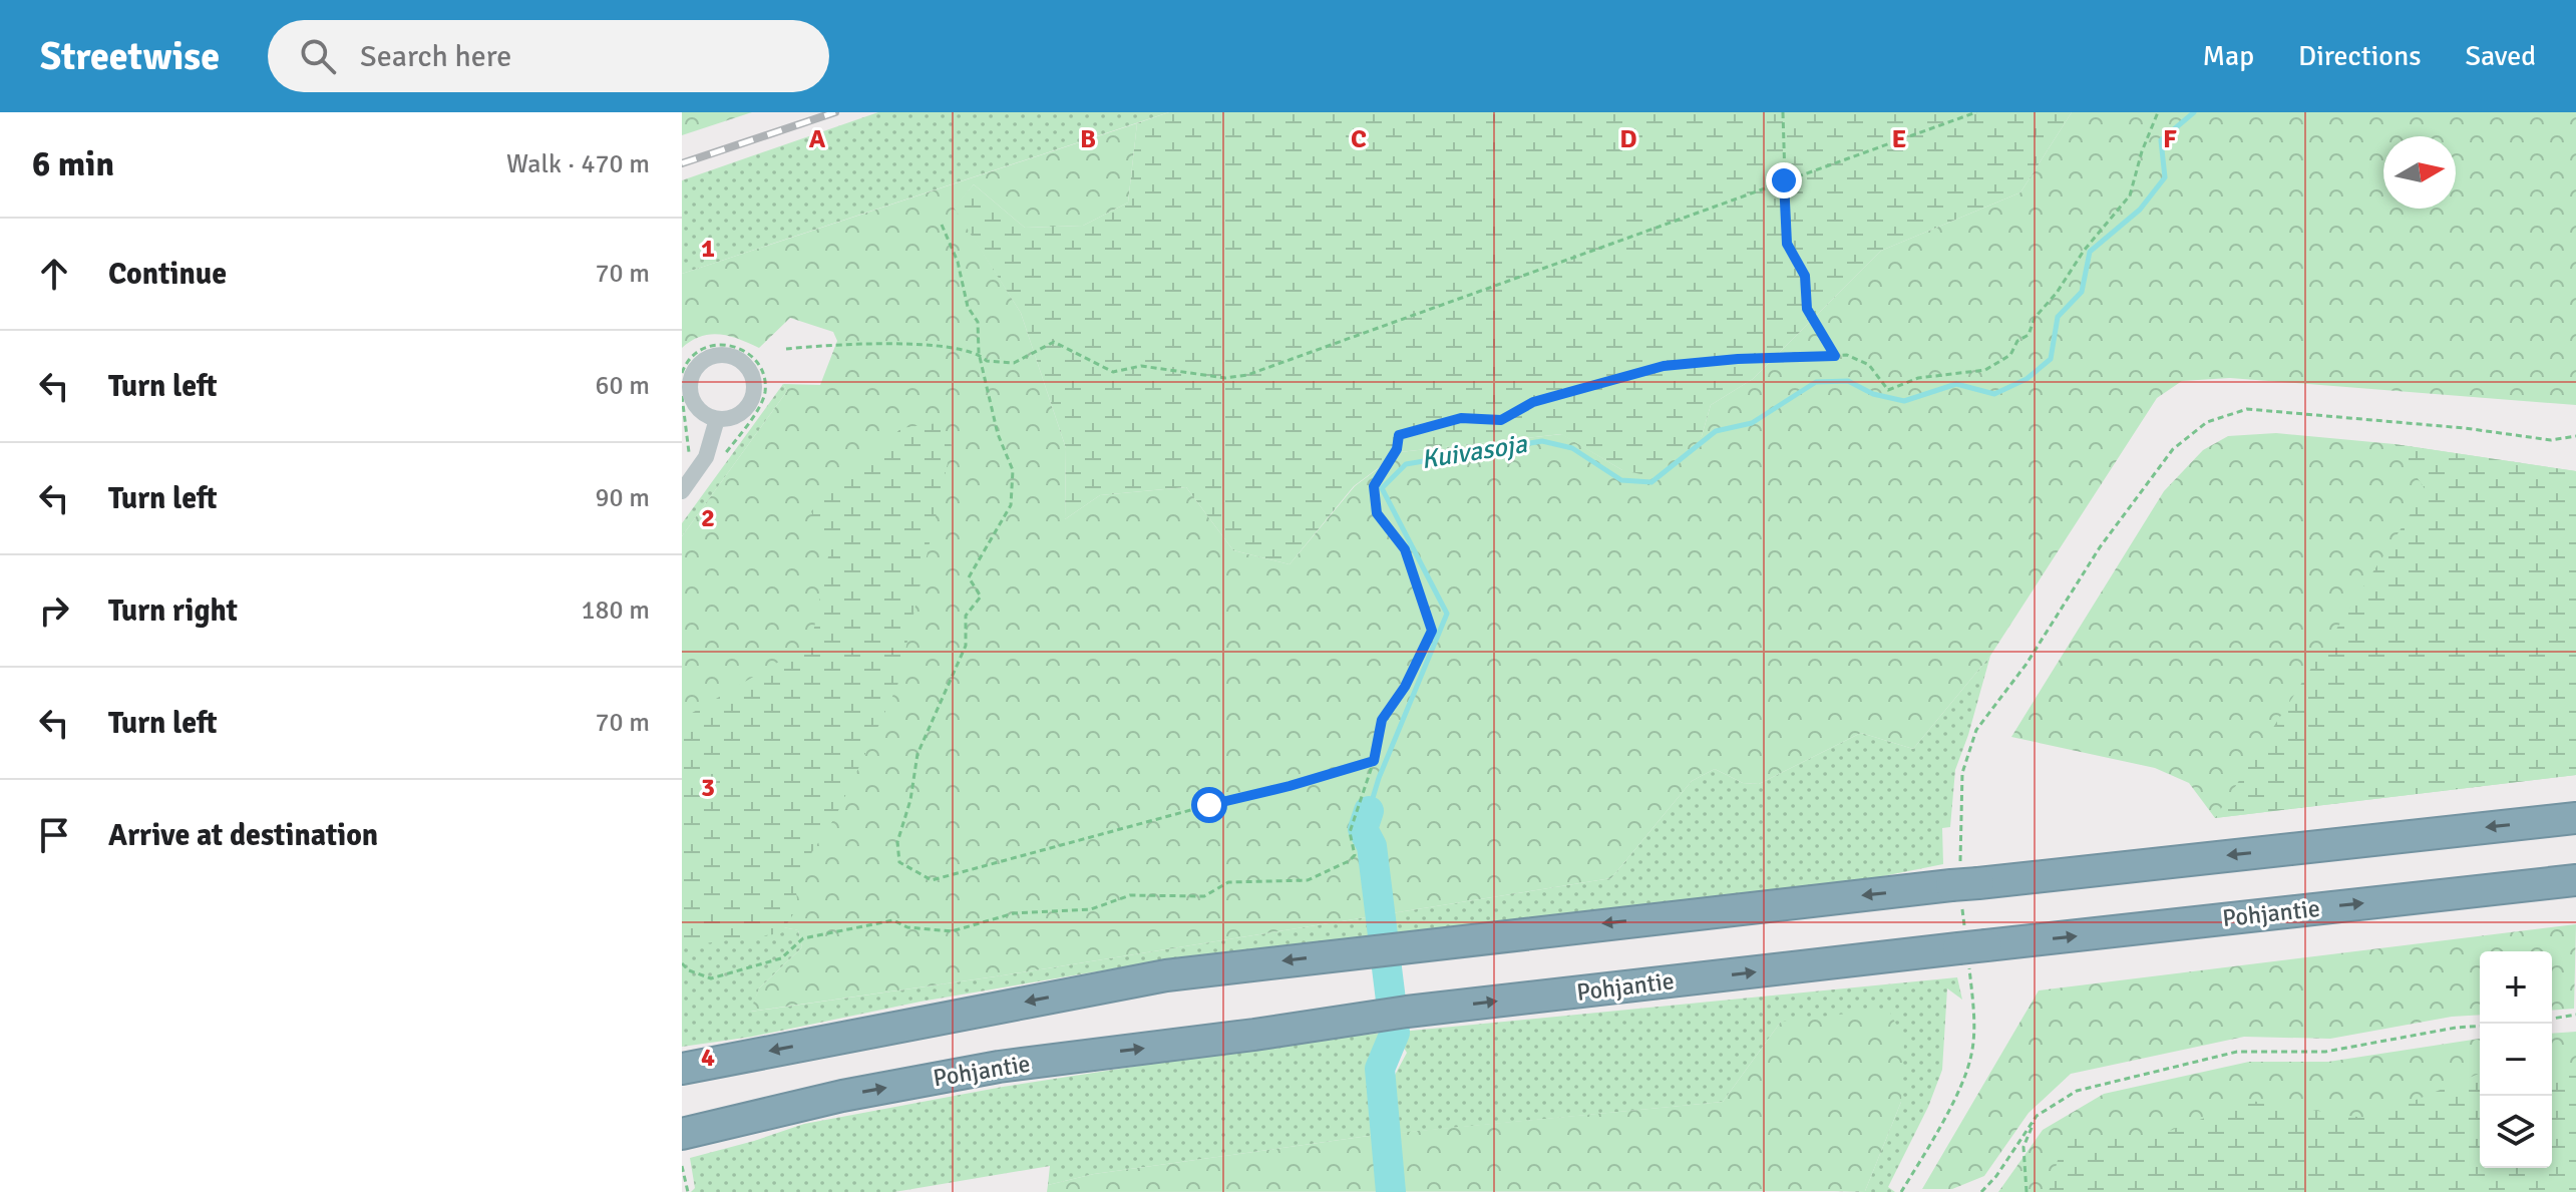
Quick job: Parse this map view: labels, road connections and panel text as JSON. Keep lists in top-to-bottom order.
{
  "streets": {
    "highway": ["Pohjantie"]
  },
  "water": ["Kuivasoja"],
  "north": "right",
  "page": {
    "header": "Streetwise",
    "search": "Search here",
    "nav": ["Map", "Directions", "Saved"],
    "heading": ["6 min", "Walk · 470 m"],
    "list": [
      ["Continue", "70 m"],
      ["Turn left", "60 m"],
      ["Turn left", "90 m"],
      ["Turn right", "180 m"],
      ["Turn left", "70 m"],
      "Arrive at destination"
    ],
    "map_buttons": ["+", "−"]
  },
  "grid": {
    "columns": [
      "A",
      "B",
      "C",
      "D",
      "E",
      "F"
    ],
    "rows": [
      "1",
      "2",
      "3",
      "4"
    ]
  }
}
